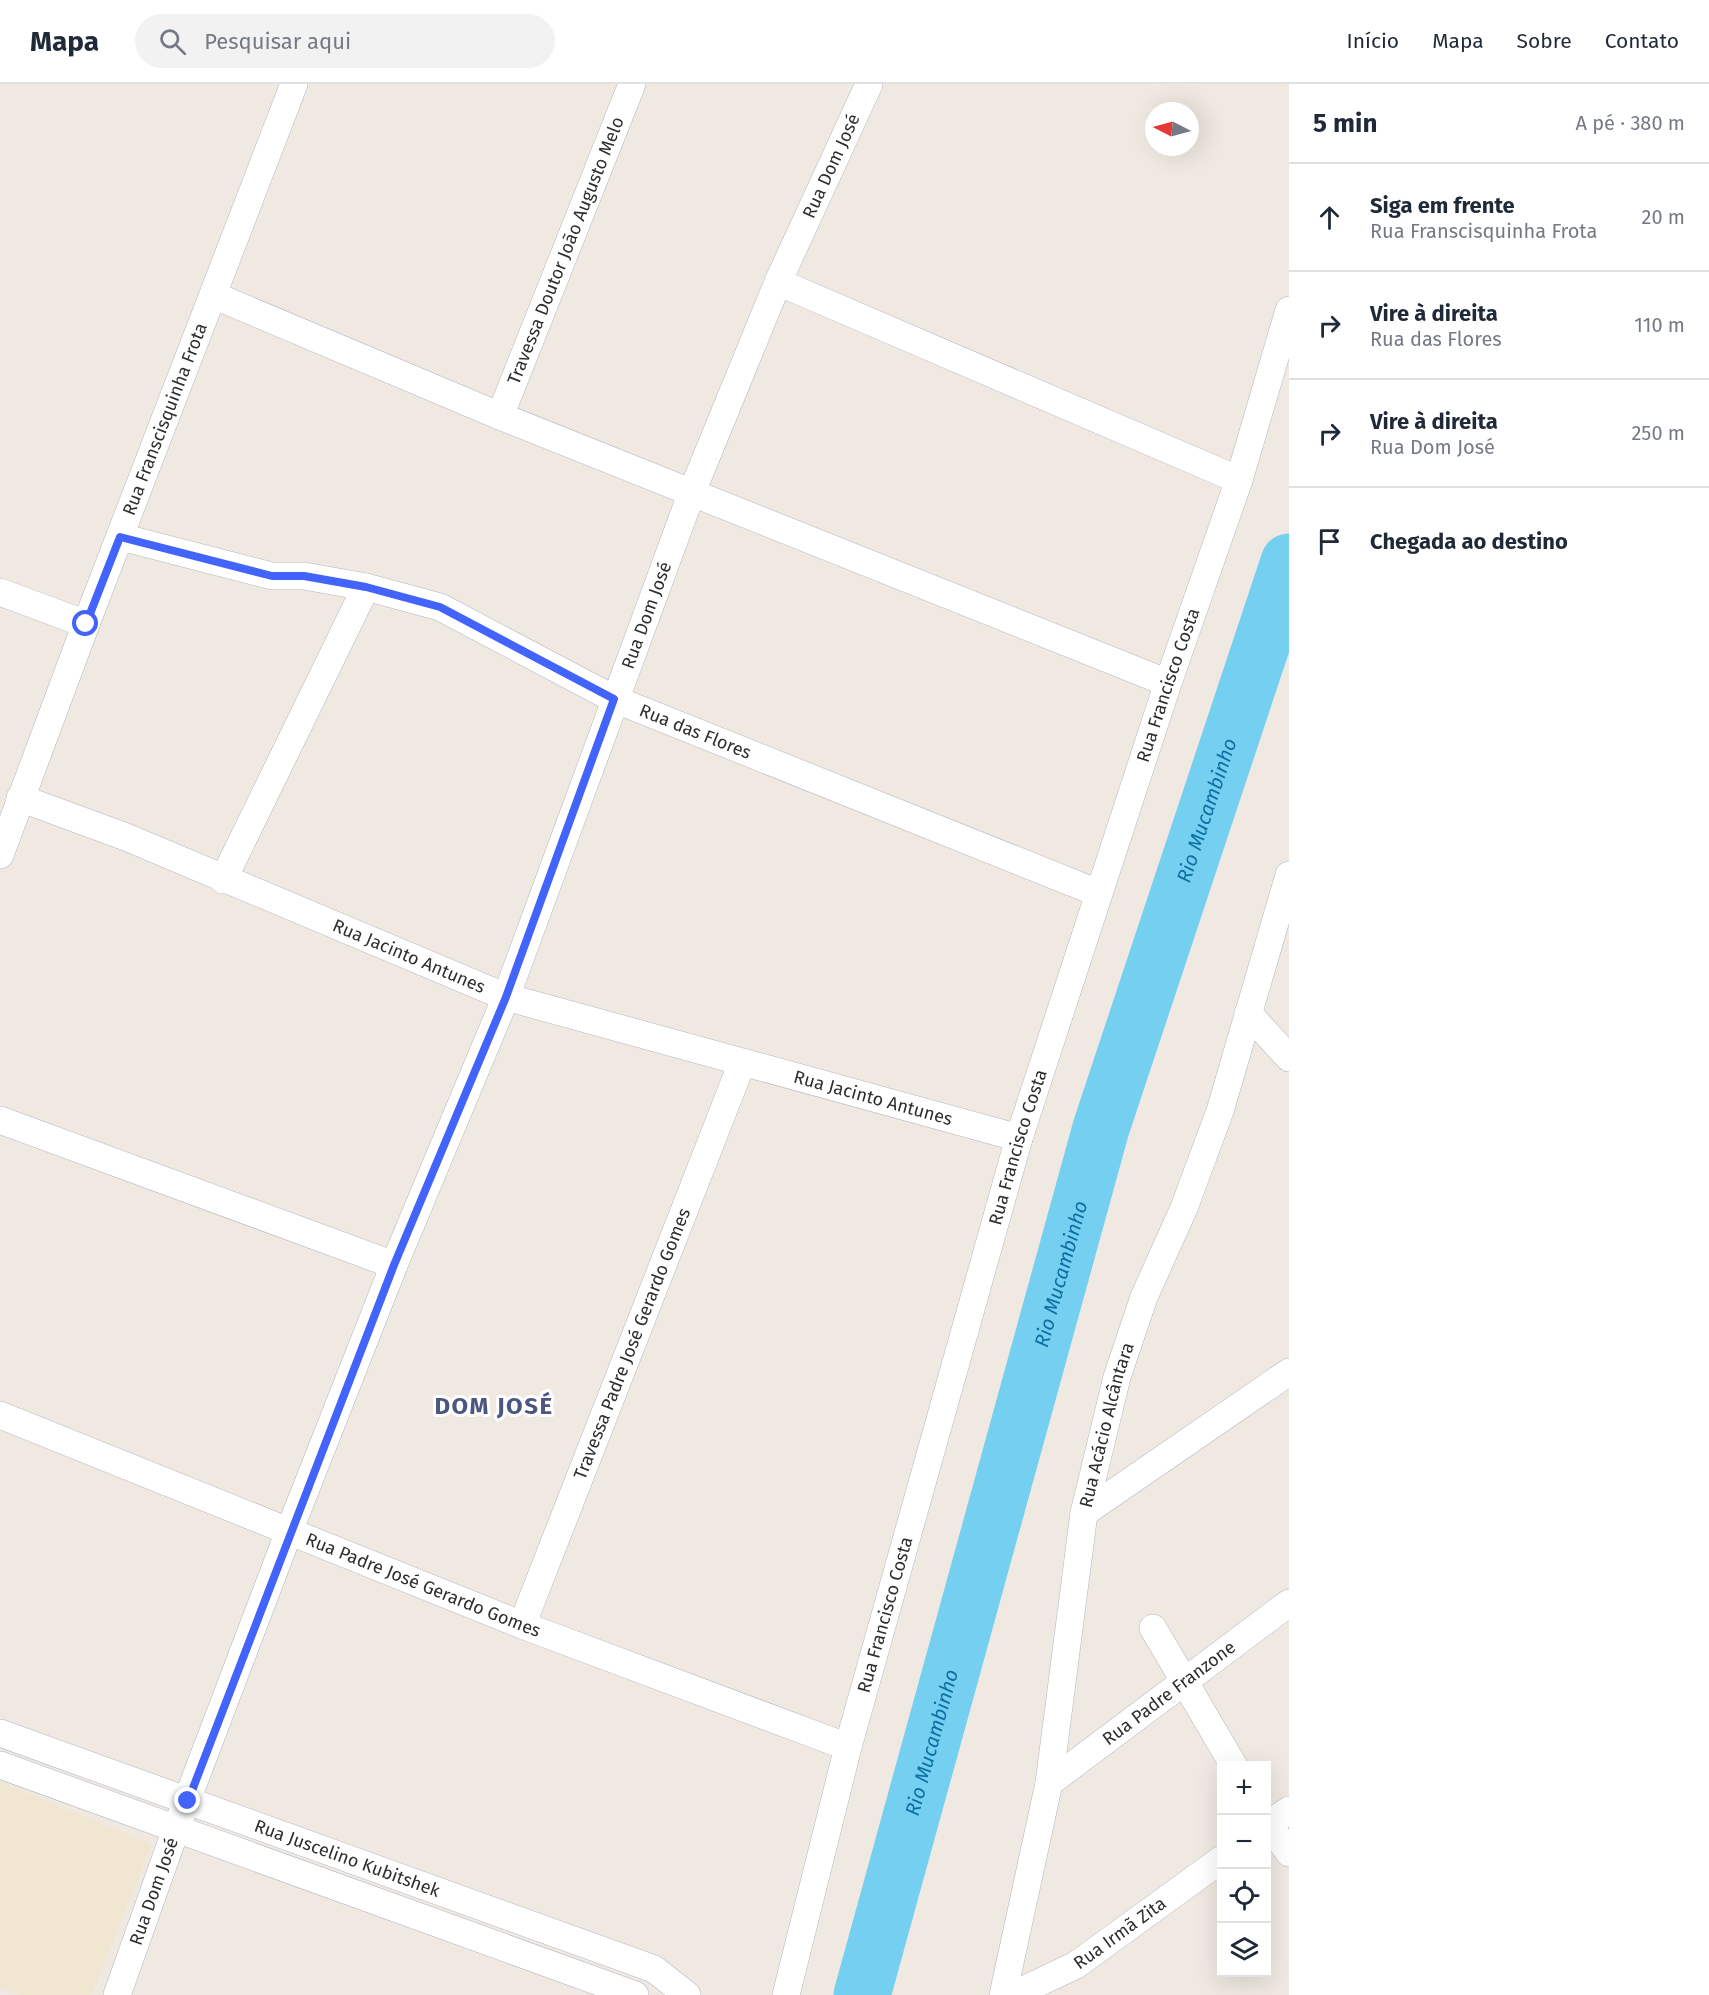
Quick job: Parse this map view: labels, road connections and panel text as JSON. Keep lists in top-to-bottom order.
{
  "streets": {
    "street": [
      "Rua Dom José",
      "Travessa Doutor João Augusto Melo",
      "Rua Franscisquinha Frota",
      "Rua Francisco Costa",
      "Rua das Flores",
      "Rua Jacinto Antunes",
      "Travessa Padre José Gerardo Gomes",
      "Rua Acácio Alcântara",
      "Rua Padre José Gerardo Gomes",
      "Rua Padre Franzone",
      "Rua Juscelino Kubitshek",
      "Rua Irmã Zita"
    ]
  },
  "crossings": [
    ["Rua Dom José", "Rua das Flores"],
    ["Rua Dom José", "Rua Jacinto Antunes"],
    ["Rua Dom José", "Rua Padre José Gerardo Gomes"],
    ["Rua Dom José", "Rua Juscelino Kubitshek"],
    ["Rua Franscisquinha Frota", "Rua das Flores"],
    ["Rua Franscisquinha Frota", "Rua Jacinto Antunes"],
    ["Rua Francisco Costa", "Rua das Flores"],
    ["Rua Francisco Costa", "Rua Jacinto Antunes"],
    ["Rua Francisco Costa", "Rua Padre José Gerardo Gomes"],
    ["Rua Jacinto Antunes", "Travessa Padre José Gerardo Gomes"],
    ["Travessa Padre José Gerardo Gomes", "Rua Padre José Gerardo Gomes"],
    ["Rua Acácio Alcântara", "Rua Padre Franzone"]
  ],
  "districts": ["DOM JOSÉ"],
  "water": ["Rio Mucambinho"],
  "north": "left",
  "page": {
    "header": "Mapa",
    "search": "Pesquisar aqui",
    "nav": [
      "Início",
      "Mapa",
      "Sobre",
      "Contato"
    ],
    "heading": ["5 min", "A pé · 380 m"],
    "list": [
      ["Siga em frente", "Rua Franscisquinha Frota", "20 m"],
      ["Vire à direita", "Rua das Flores", "110 m"],
      ["Vire à direita", "Rua Dom José", "250 m"],
      "Chegada ao destino"
    ],
    "map_buttons": ["+", "−"]
  }
}
